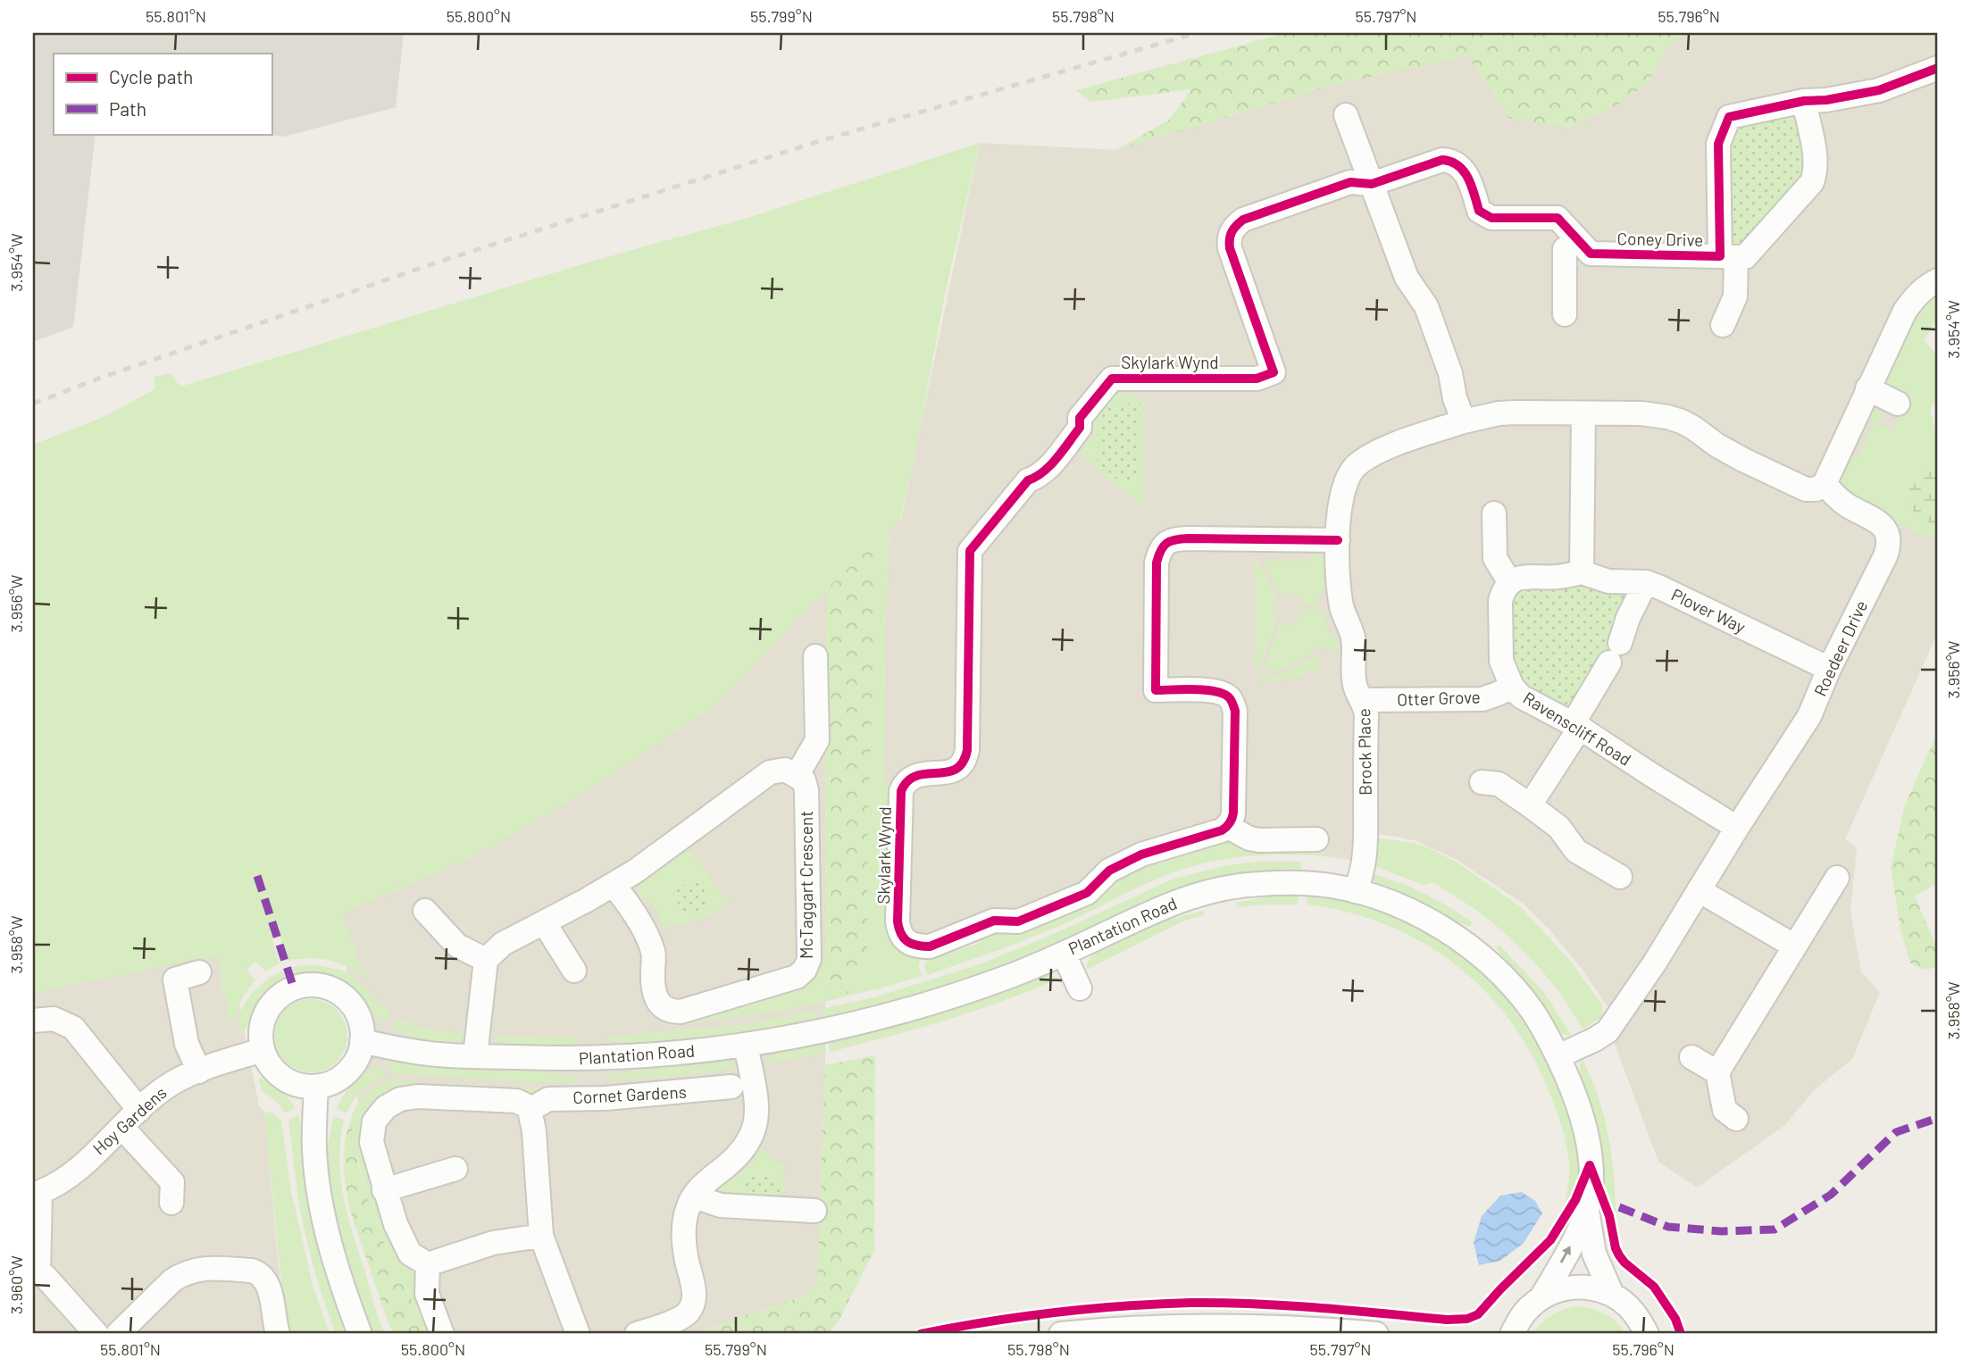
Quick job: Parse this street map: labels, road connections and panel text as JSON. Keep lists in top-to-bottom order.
{
  "streets": {
    "street": [
      "Coney Drive",
      "Skylark Wynd",
      "Plover Way",
      "Roedeer Drive",
      "Otter Grove",
      "Ravenscliff Road",
      "Brock Place",
      "McTaggart Crescent",
      "Plantation Road",
      "Cornet Gardens",
      "Hoy Gardens"
    ]
  },
  "crossings": [
    ["Coney Drive", "Skylark Wynd"],
    ["Plover Way", "Roedeer Drive"],
    ["Roedeer Drive", "Ravenscliff Road"],
    ["Otter Grove", "Ravenscliff Road"],
    ["Otter Grove", "Brock Place"],
    ["Brock Place", "Plantation Road"],
    ["Plantation Road", "Hoy Gardens"]
  ],
  "legend": ["Cycle path", "Path"],
  "coordinates": [
    "55.801°N",
    "55.800°N",
    "55.799°N",
    "55.798°N",
    "55.797°N",
    "55.796°N",
    "3.954°W",
    "3.956°W",
    "3.958°W",
    "3.960°W"
  ]
}
